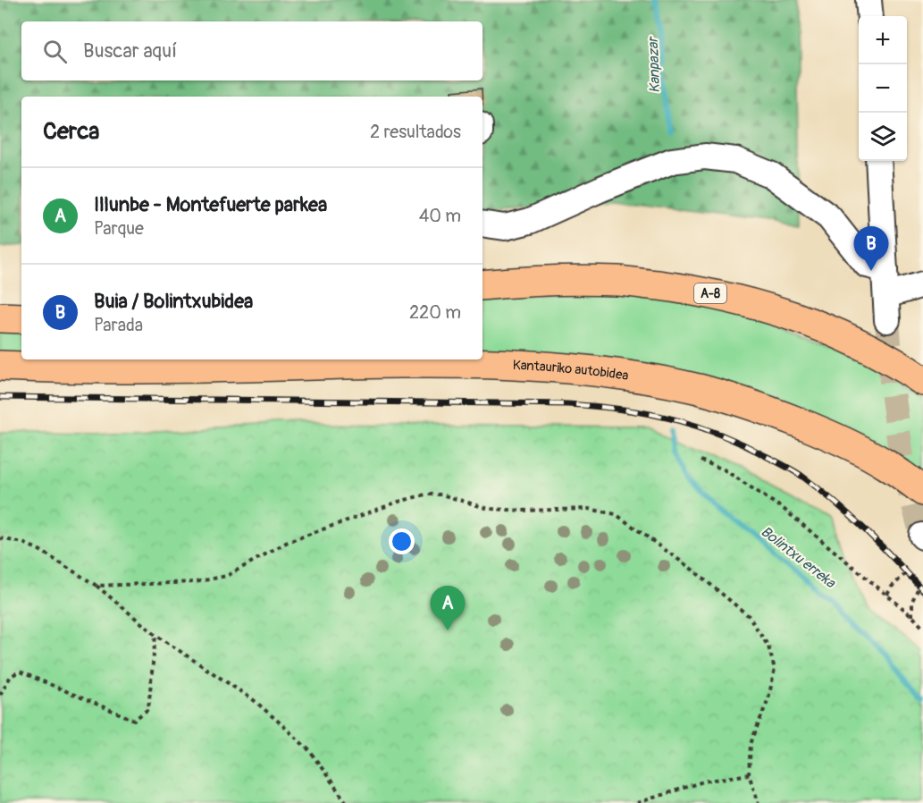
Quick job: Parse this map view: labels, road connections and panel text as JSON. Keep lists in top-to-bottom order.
{
  "streets": {
    "highway": ["A-8", "Kantauriko autobidea"]
  },
  "water": ["Kanpazar", "Bolintxu erreka"],
  "page": {
    "map_buttons": ["+", "−"],
    "search": "Buscar aquí",
    "heading": ["Cerca", "2 resultados"],
    "list": [
      {
        "mark": "A",
        "name": "Illunbe - Montefuerte parkea",
        "note": "Parque",
        "value": "40 m"
      },
      {
        "mark": "B",
        "name": "Buia / Bolintxubidea",
        "note": "Parada",
        "value": "220 m"
      }
    ],
    "pins": ["B", "A"]
  }
}
